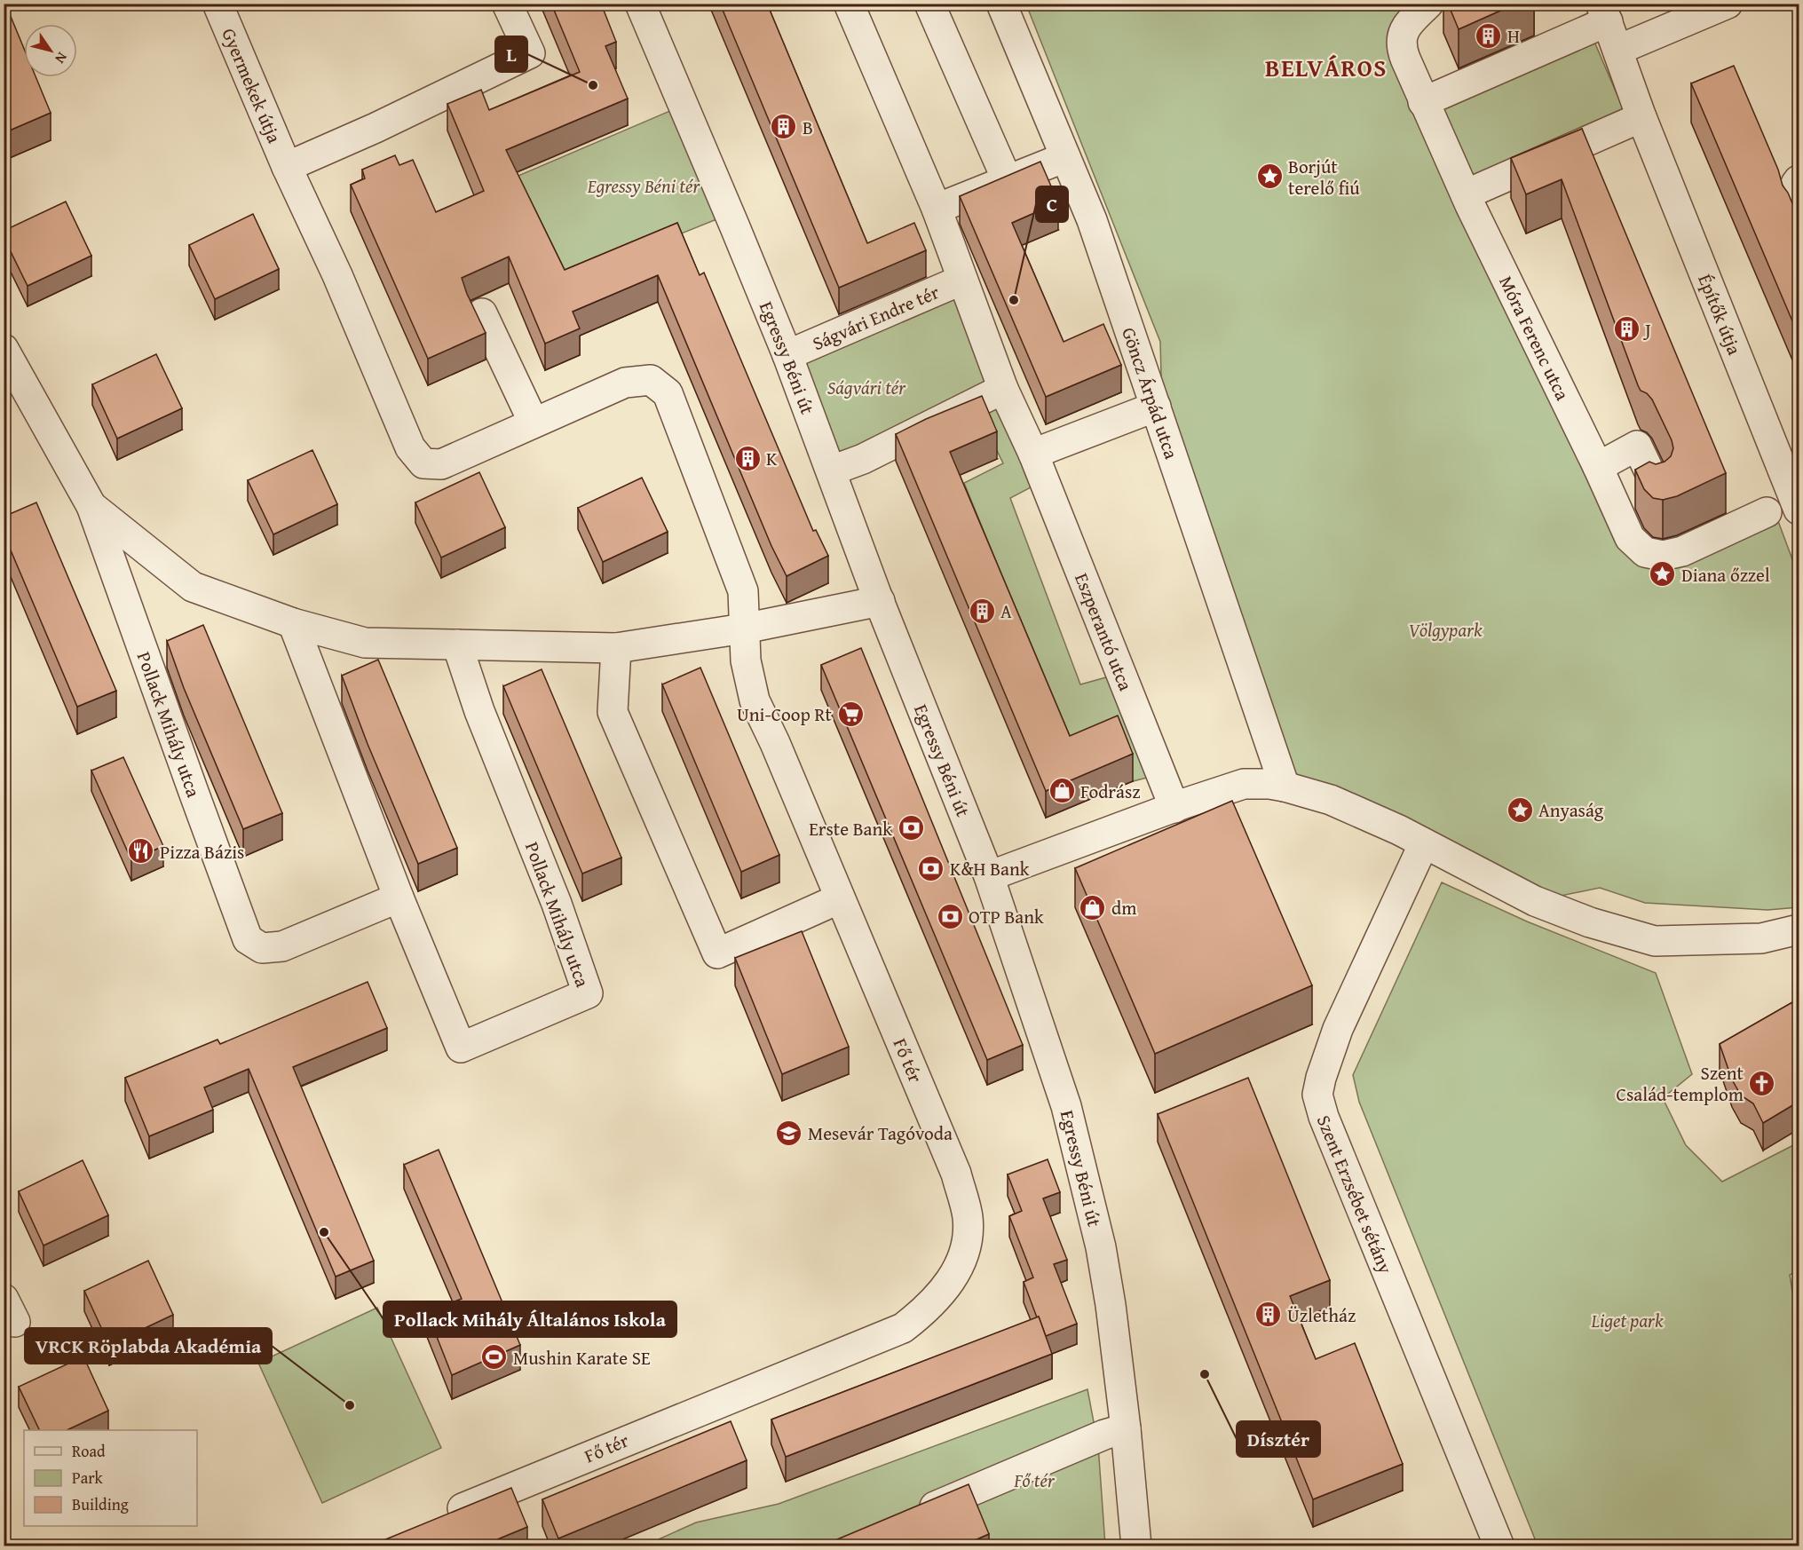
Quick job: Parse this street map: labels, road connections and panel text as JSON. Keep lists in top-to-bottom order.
{
  "streets": {
    "street": [
      "Gyermekek útja",
      "Építők útja",
      "Ságvári Endre tér",
      "Móra Ferenc utca",
      "Egressy Béni út",
      "Göncz Árpád utca",
      "Eszperantó utca",
      "Pollack Mihály utca",
      "Fő tér",
      "Szent Erzsébet sétány"
    ]
  },
  "crossings": [
    ["Építők útja", "Móra Ferenc utca"],
    ["Ságvári Endre tér", "Egressy Béni út"],
    ["Ságvári Endre tér", "Eszperantó utca"],
    ["Egressy Béni út", "Pollack Mihály utca"]
  ],
  "districts": ["BELVÁROS"],
  "parks": [
    "Egressy Béni tér",
    "Ságvári tér",
    "Völgypark",
    "Liget park",
    "Fő tér"
  ],
  "places": {
    "building": [
      "H",
      "B",
      "J",
      "K",
      "A",
      "Üzletház"
    ],
    "other": [
      "L",
      "C",
      "Pollack Mihály Általános Iskola",
      "Dísztér",
      "VRCK Röplabda Akadémia"
    ],
    "place": ["Borjút terelő fiú", "Diana őzzel", "Anyaság"],
    "supermarket": ["Uni-Coop Rt"],
    "shop": ["Fodrász", "dm"],
    "bank": ["Erste Bank", "K&H Bank", "OTP Bank"],
    "restaurant": ["Pizza Bázis"],
    "church": ["Szent Család-templom"],
    "school or university": ["Mesevár Tagóvoda"],
    "sports": ["Mushin Karate SE"]
  },
  "legend": ["Road", "Park", "Building"],
  "north": "bottom right"
}
